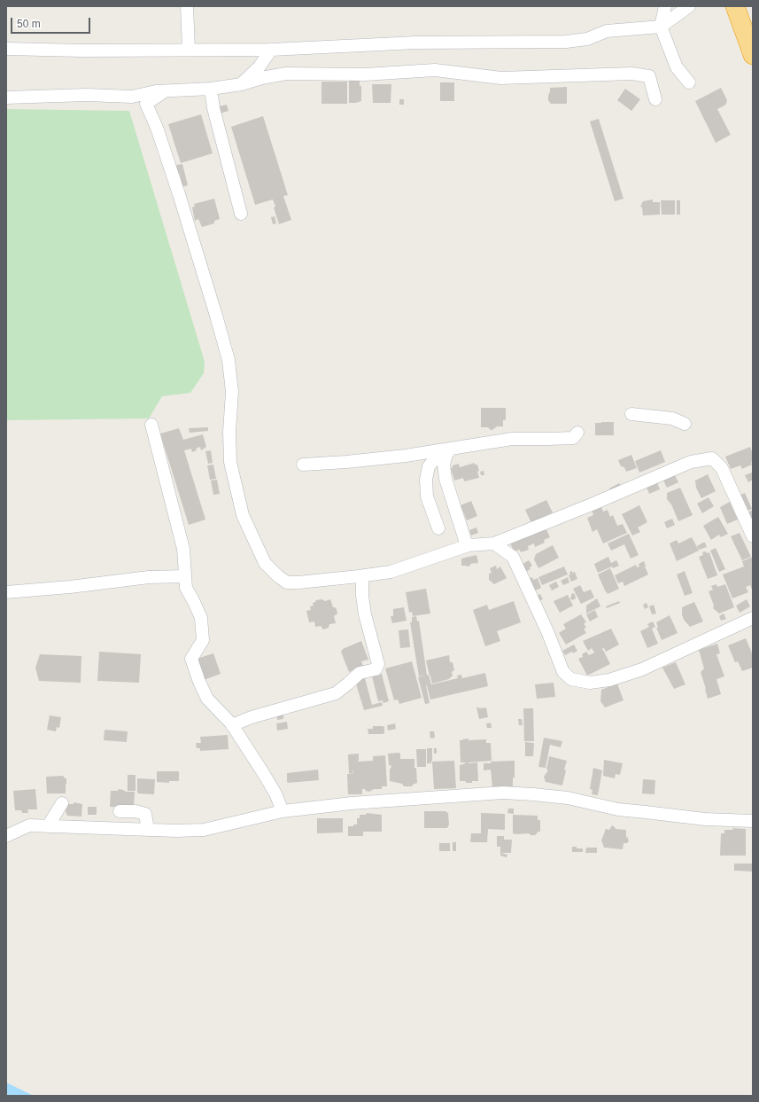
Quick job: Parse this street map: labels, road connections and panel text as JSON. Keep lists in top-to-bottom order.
{
  "scale_bar": "50 m"
}
